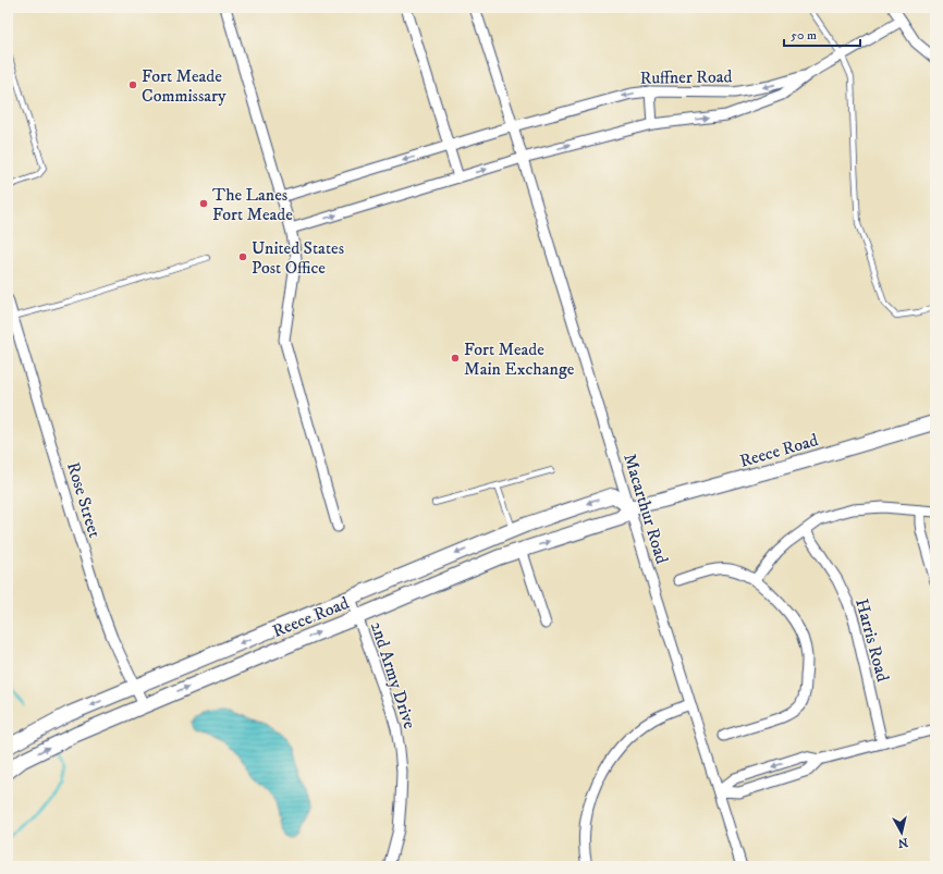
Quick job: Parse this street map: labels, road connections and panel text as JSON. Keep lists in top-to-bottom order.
{
  "streets": {
    "street": [
      "Ruffner Road",
      "Reece Road",
      "Rose Street",
      "Macarthur Road",
      "Harris Road",
      "2nd Army Drive"
    ]
  },
  "crossings": [
    ["Ruffner Road", "Macarthur Road"],
    ["Reece Road", "Rose Street"],
    ["Reece Road", "Macarthur Road"],
    ["Reece Road", "2nd Army Drive"]
  ],
  "places": [
    "Fort Meade Commissary",
    "The Lanes Fort Meade",
    "United States Post Office",
    "Fort Meade Main Exchange"
  ],
  "scale_bar": "50 m",
  "north": "bottom"
}
